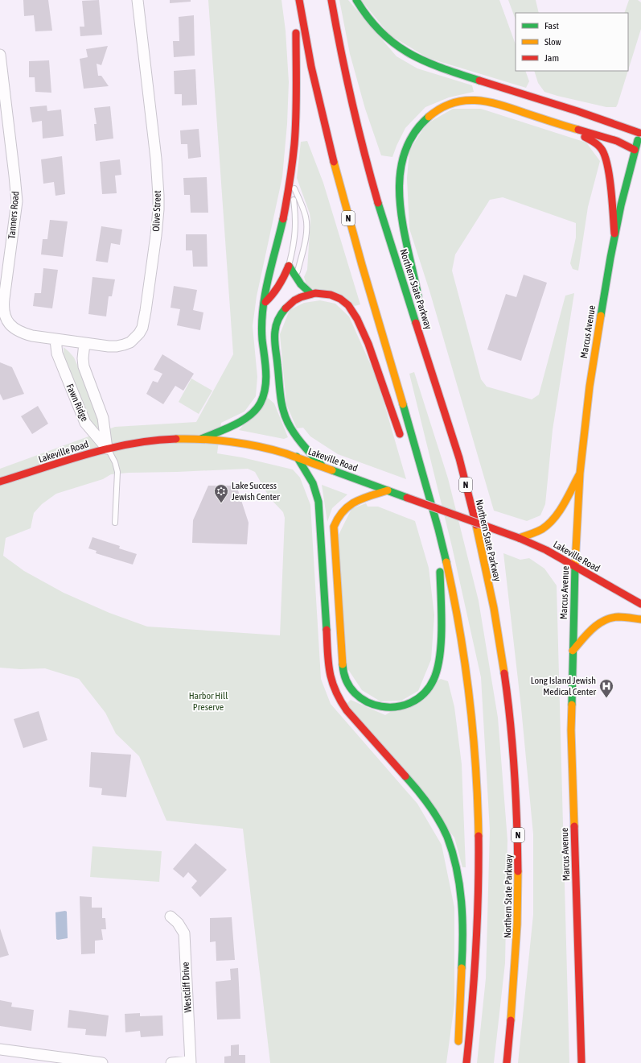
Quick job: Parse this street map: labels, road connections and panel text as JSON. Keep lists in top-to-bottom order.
{
  "streets": {
    "main road": [
      "N",
      "Northern State Parkway",
      "Marcus Avenue",
      "Lakeville Road"
    ],
    "street": [
      "Olive Street",
      "Tanners Road",
      "Fawn Ridge",
      "Westcliff Drive"
    ]
  },
  "crossings": [
    ["Olive Street", "Tanners Road"],
    ["Olive Street", "Fawn Ridge"],
    ["Tanners Road", "Fawn Ridge"],
    ["Marcus Avenue", "Lakeville Road"],
    ["Fawn Ridge", "Lakeville Road"]
  ],
  "parks": ["Harbor Hill Preserve"],
  "places": {
    "synagogue": ["Lake Success Jewish Center"],
    "hospital": ["Long Island Jewish Medical Center"]
  },
  "legend": ["Fast", "Slow", "Jam"]
}
